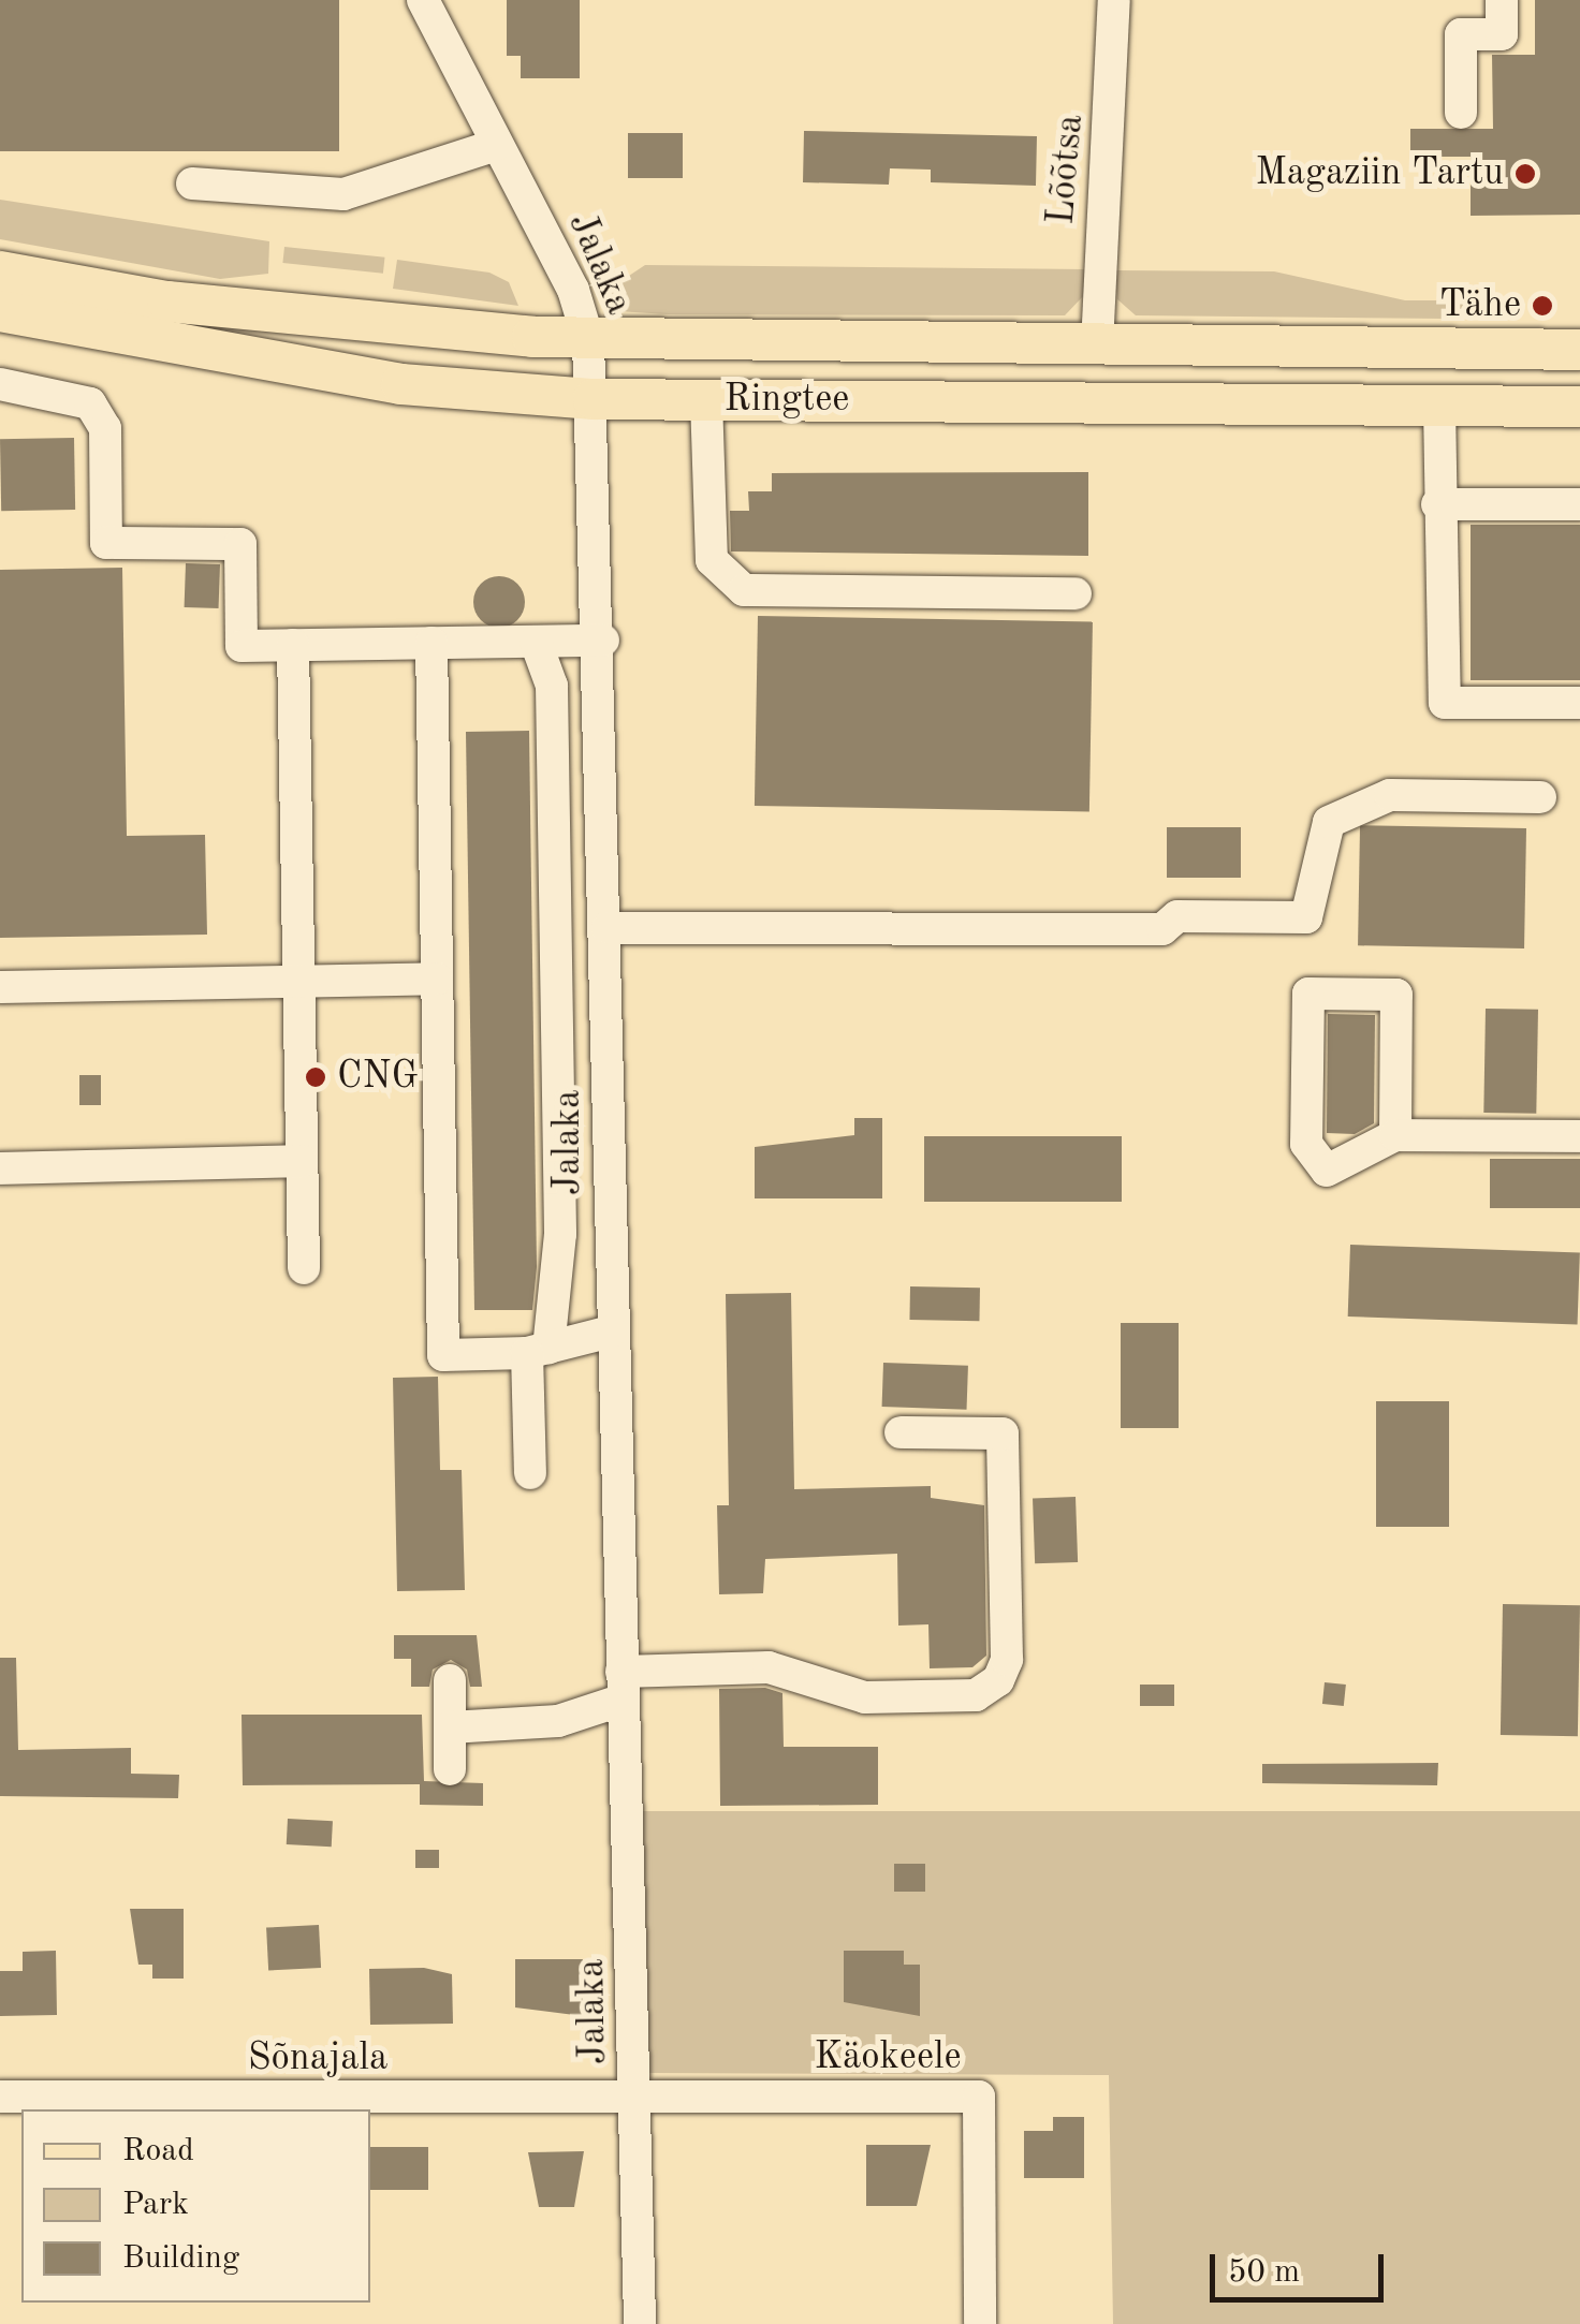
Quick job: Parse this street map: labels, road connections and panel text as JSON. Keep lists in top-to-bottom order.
{
  "streets": {
    "main road": ["Ringtee"],
    "street": [
      "Lõõtsa",
      "Jalaka",
      "Käokeele",
      "Sõnajala"
    ]
  },
  "crossings": [
    ["Lõõtsa", "Ringtee"],
    ["Jalaka", "Ringtee"],
    ["Jalaka", "Käokeele"],
    ["Jalaka", "Sõnajala"],
    ["Käokeele", "Sõnajala"]
  ],
  "places": ["Magaziin Tartu", "Tähe", "CNG"],
  "legend": ["Road", "Park", "Building"],
  "scale_bar": "50 m"
}
